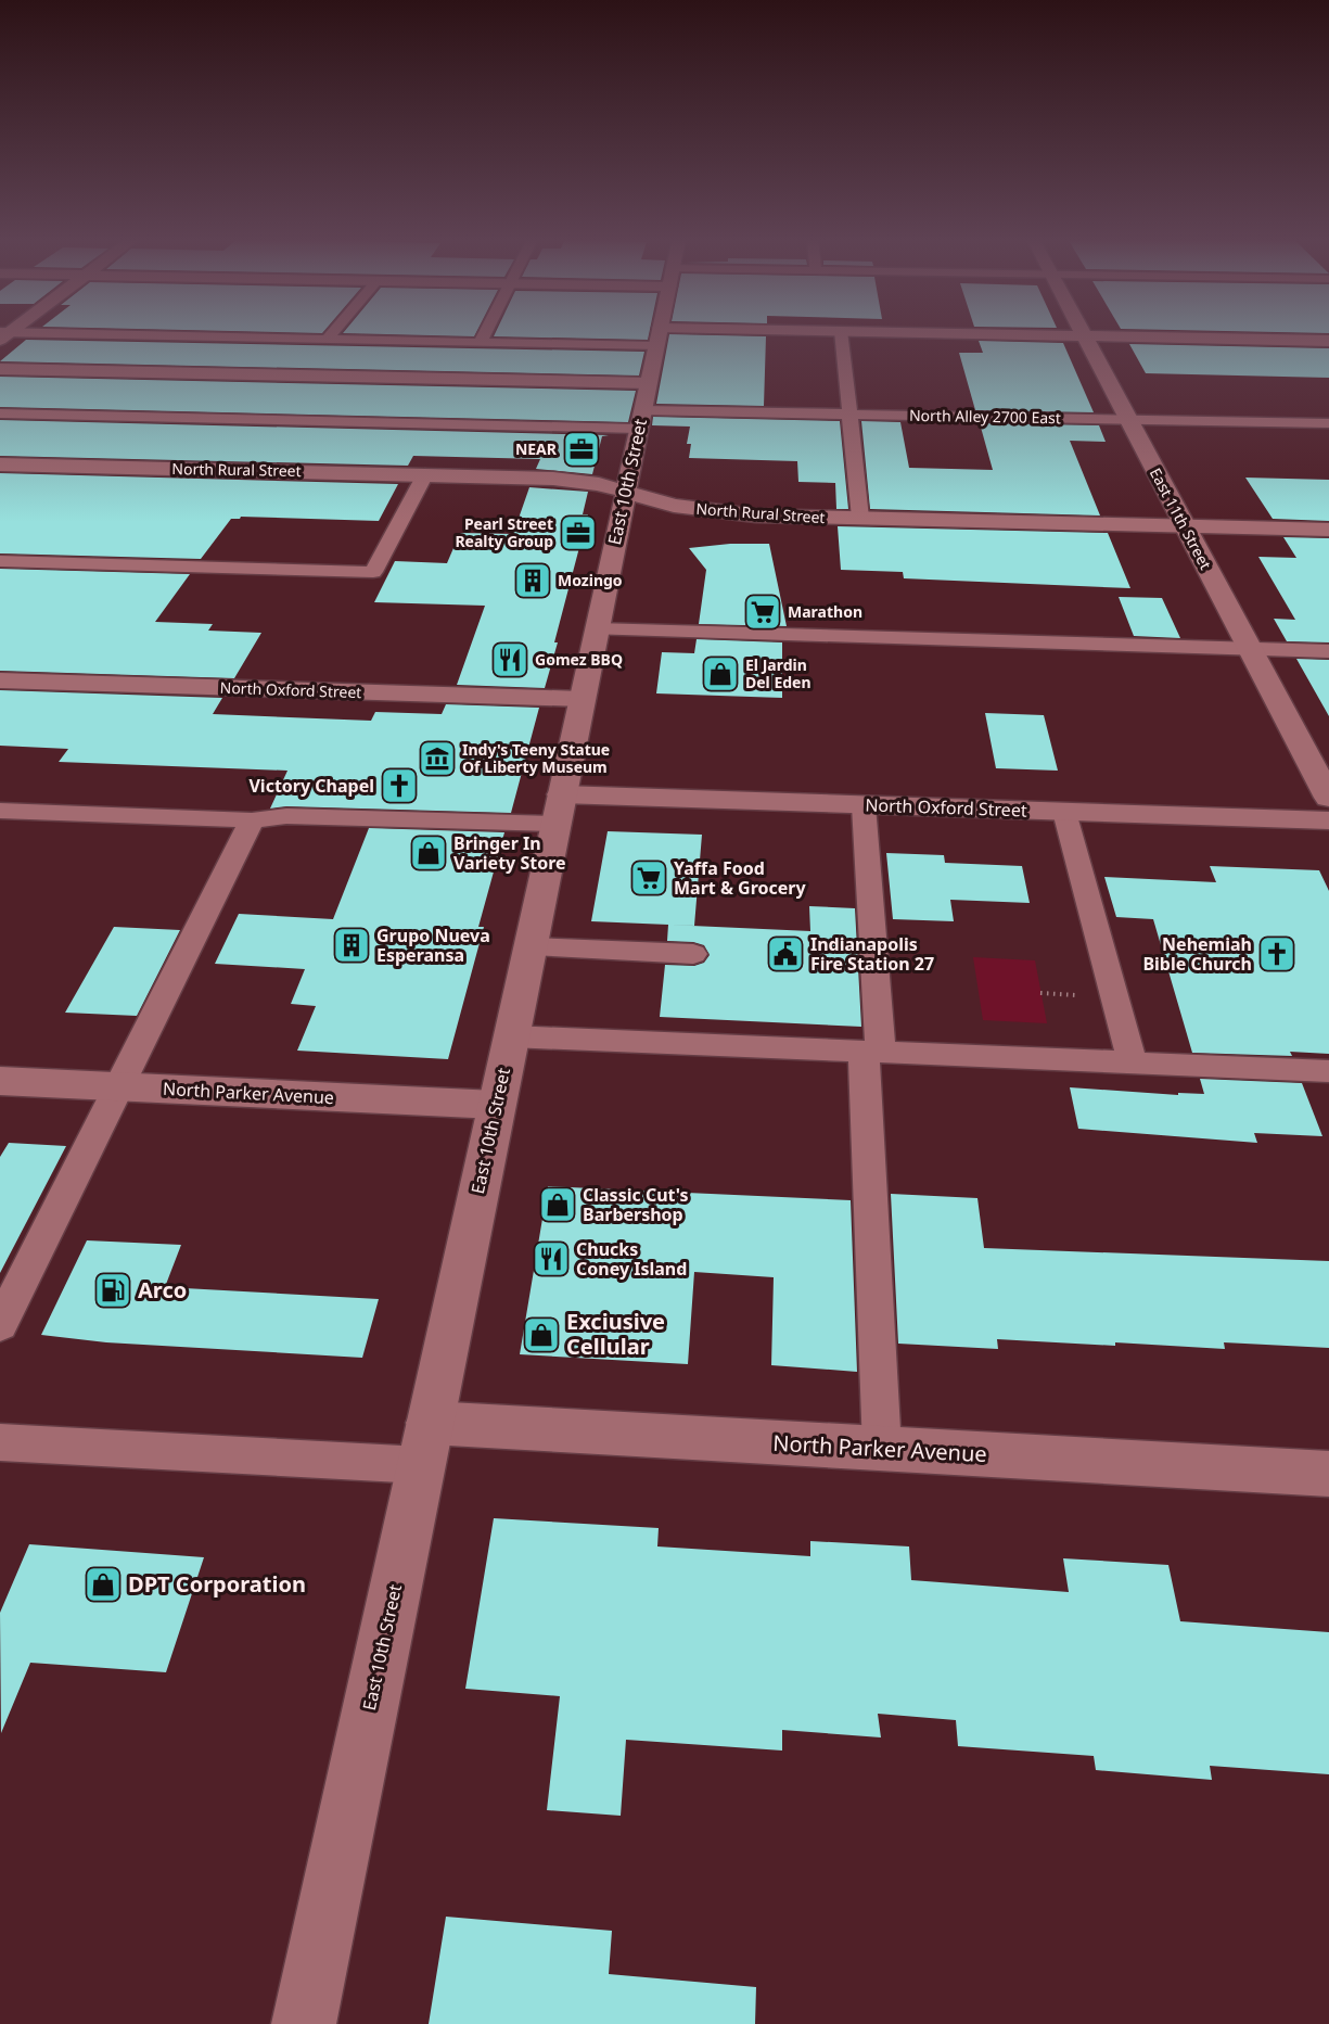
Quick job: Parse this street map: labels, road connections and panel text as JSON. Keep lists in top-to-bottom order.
{
  "streets": {
    "street": [
      "North Rural Street",
      "East 10th Street",
      "East 11th Street",
      "North Oxford Street",
      "North Parker Avenue"
    ],
    "lane": ["North Alley 2700 East"]
  },
  "crossings": [
    ["North Alley 2700 East", "East 10th Street"],
    ["North Alley 2700 East", "East 11th Street"],
    ["North Rural Street", "East 10th Street"],
    ["North Rural Street", "East 11th Street"],
    ["East 10th Street", "North Oxford Street"],
    ["East 10th Street", "North Parker Avenue"]
  ],
  "places": {
    "office": ["NEAR", "Pearl Street Realty Group"],
    "building": ["Mozingo", "Grupo Nueva Esperansa"],
    "supermarket": ["Marathon", "Yaffa Food Mart & Grocery"],
    "restaurant": ["Gomez BBQ", "Chucks Coney Island"],
    "shop": [
      "El Jardin Del Eden",
      "Bringer In Variety Store",
      "Classic Cut's Barbershop",
      "Exciusive Cellular",
      "DPT Corporation"
    ],
    "museum": ["Indy's Teeny Statue Of Liberty Museum"],
    "church": ["Victory Chapel", "Nehemiah Bible Church"],
    "public building": ["Indianapolis Fire Station 27"],
    "fuel station": ["Arco"]
  }
}
